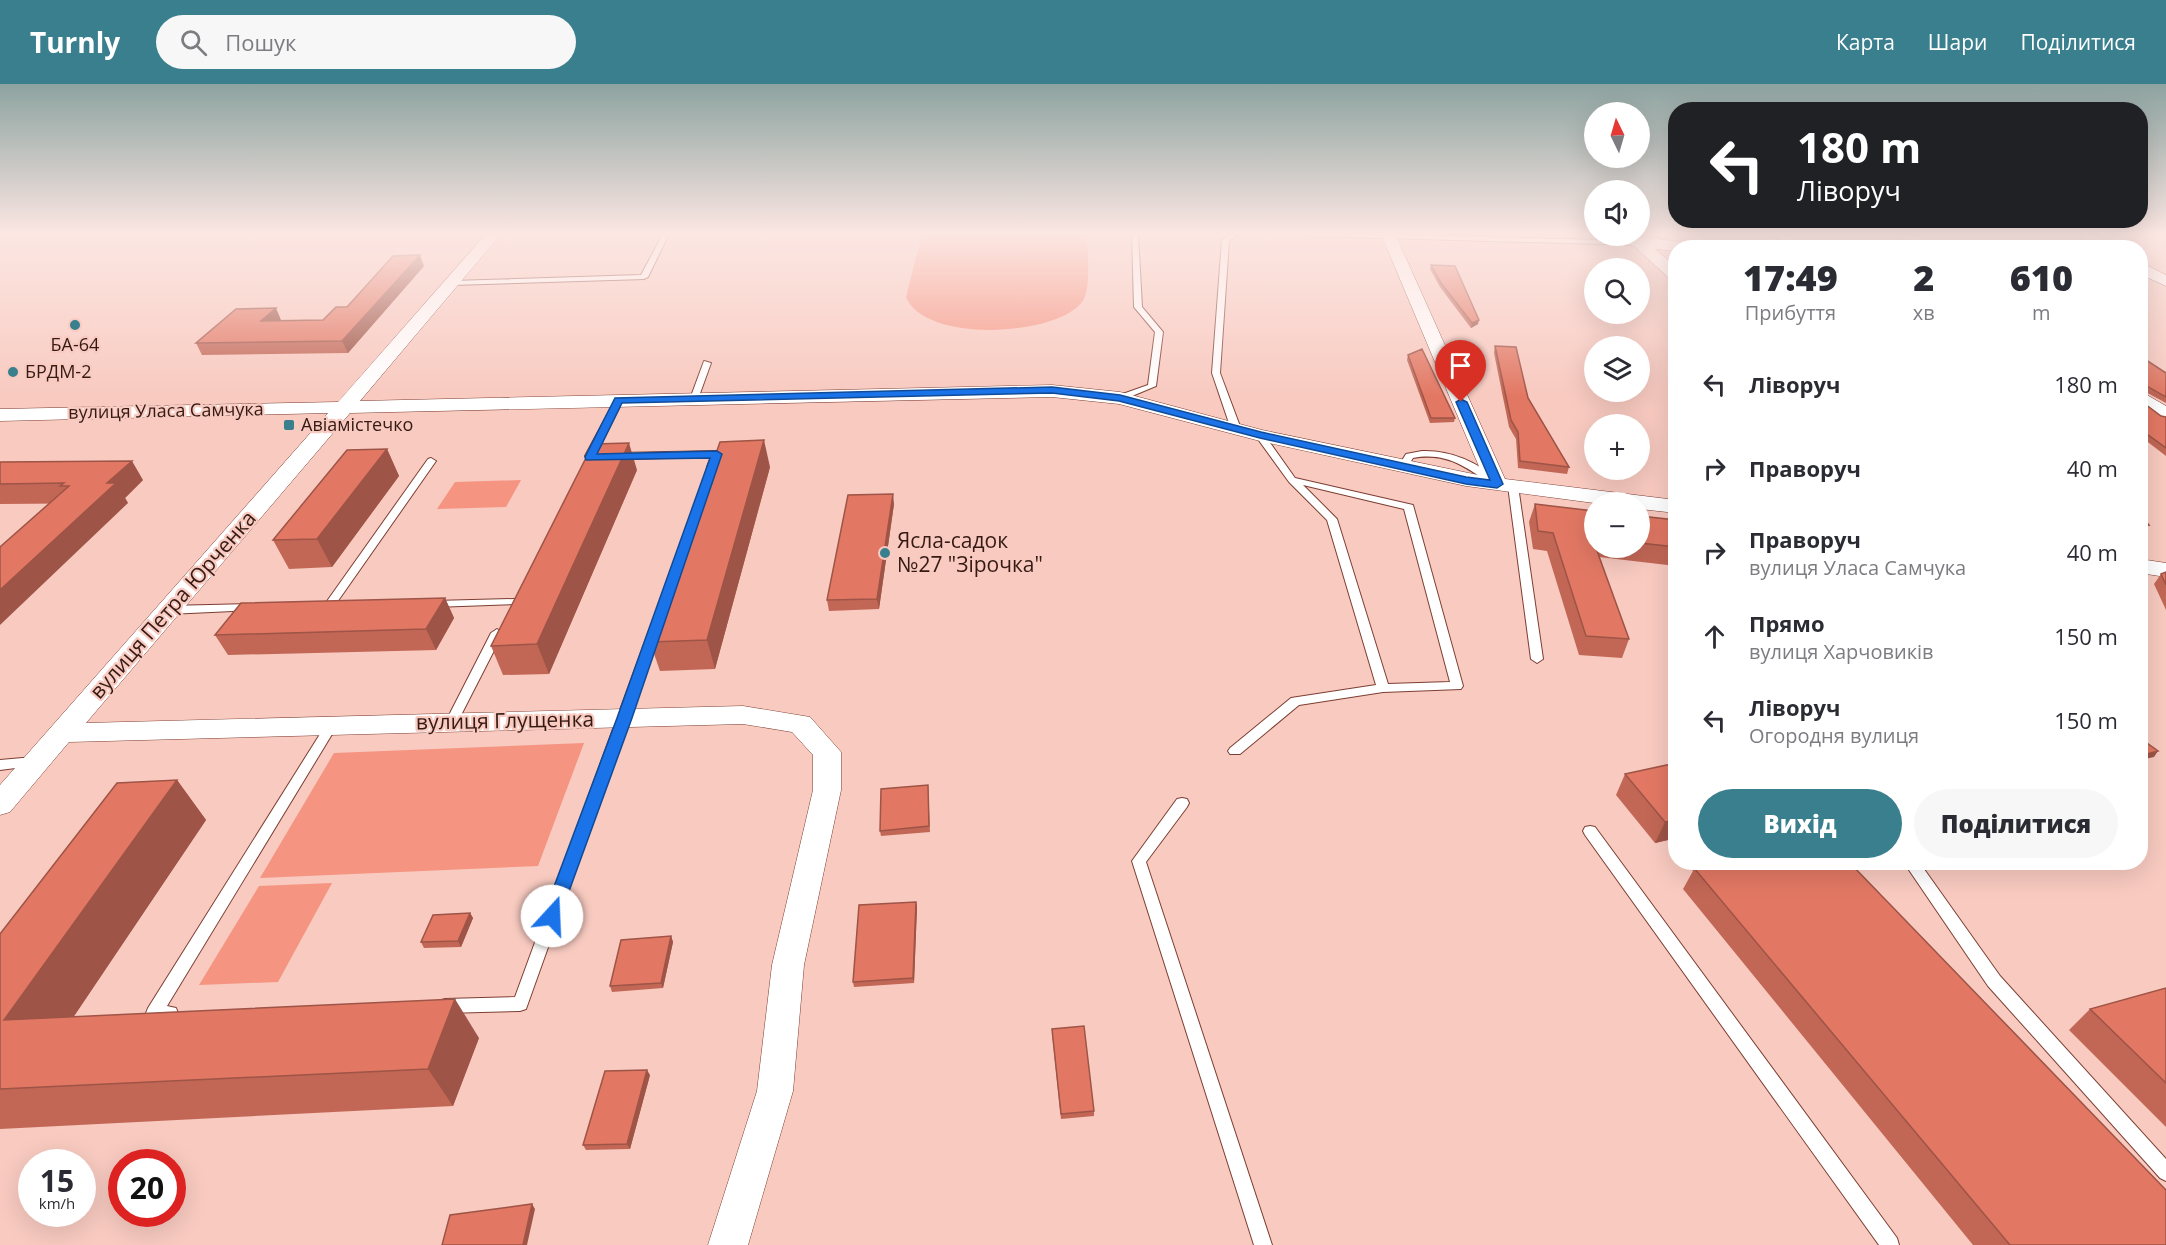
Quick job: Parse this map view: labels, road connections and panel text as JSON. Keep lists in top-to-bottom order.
{
  "streets": {
    "street": ["вулиця Уласа Самчука", "вулиця Петра Юрченка", "вулиця Глущенка"]
  },
  "crossings": [
    ["вулиця Уласа Самчука", "вулиця Петра Юрченка"],
    ["вулиця Петра Юрченка", "вулиця Глущенка"]
  ],
  "places": {
    "other": ["БА-64", "БРДМ-2", "Ясла-садок №27 \"Зірочка\""],
    "transit": ["Авіамістечко"]
  },
  "north": "top",
  "page": {
    "header": "Turnly",
    "search": "Пошук",
    "nav": ["Карта", "Шари", "Поділитися"],
    "map_buttons": ["+", "−"],
    "turn": ["180 m", "Ліворуч"],
    "eta": [
      "17:49",
      "Прибуття",
      "2",
      "хв",
      "610",
      "m"
    ],
    "list": [
      {
        "name": "Ліворуч",
        "value": "180 m"
      },
      {
        "name": "Праворуч",
        "value": "40 m"
      },
      {
        "name": "Праворуч",
        "note": "вулиця Уласа Самчука",
        "value": "40 m"
      },
      {
        "name": "Прямо",
        "note": "вулиця Харчовиків",
        "value": "150 m"
      },
      {
        "name": "Ліворуч",
        "note": "Огородня вулиця",
        "value": "150 m"
      }
    ],
    "buttons": ["Вихід", "Поділитися"],
    "speed": "15 km/h",
    "limit": "20"
  }
}
